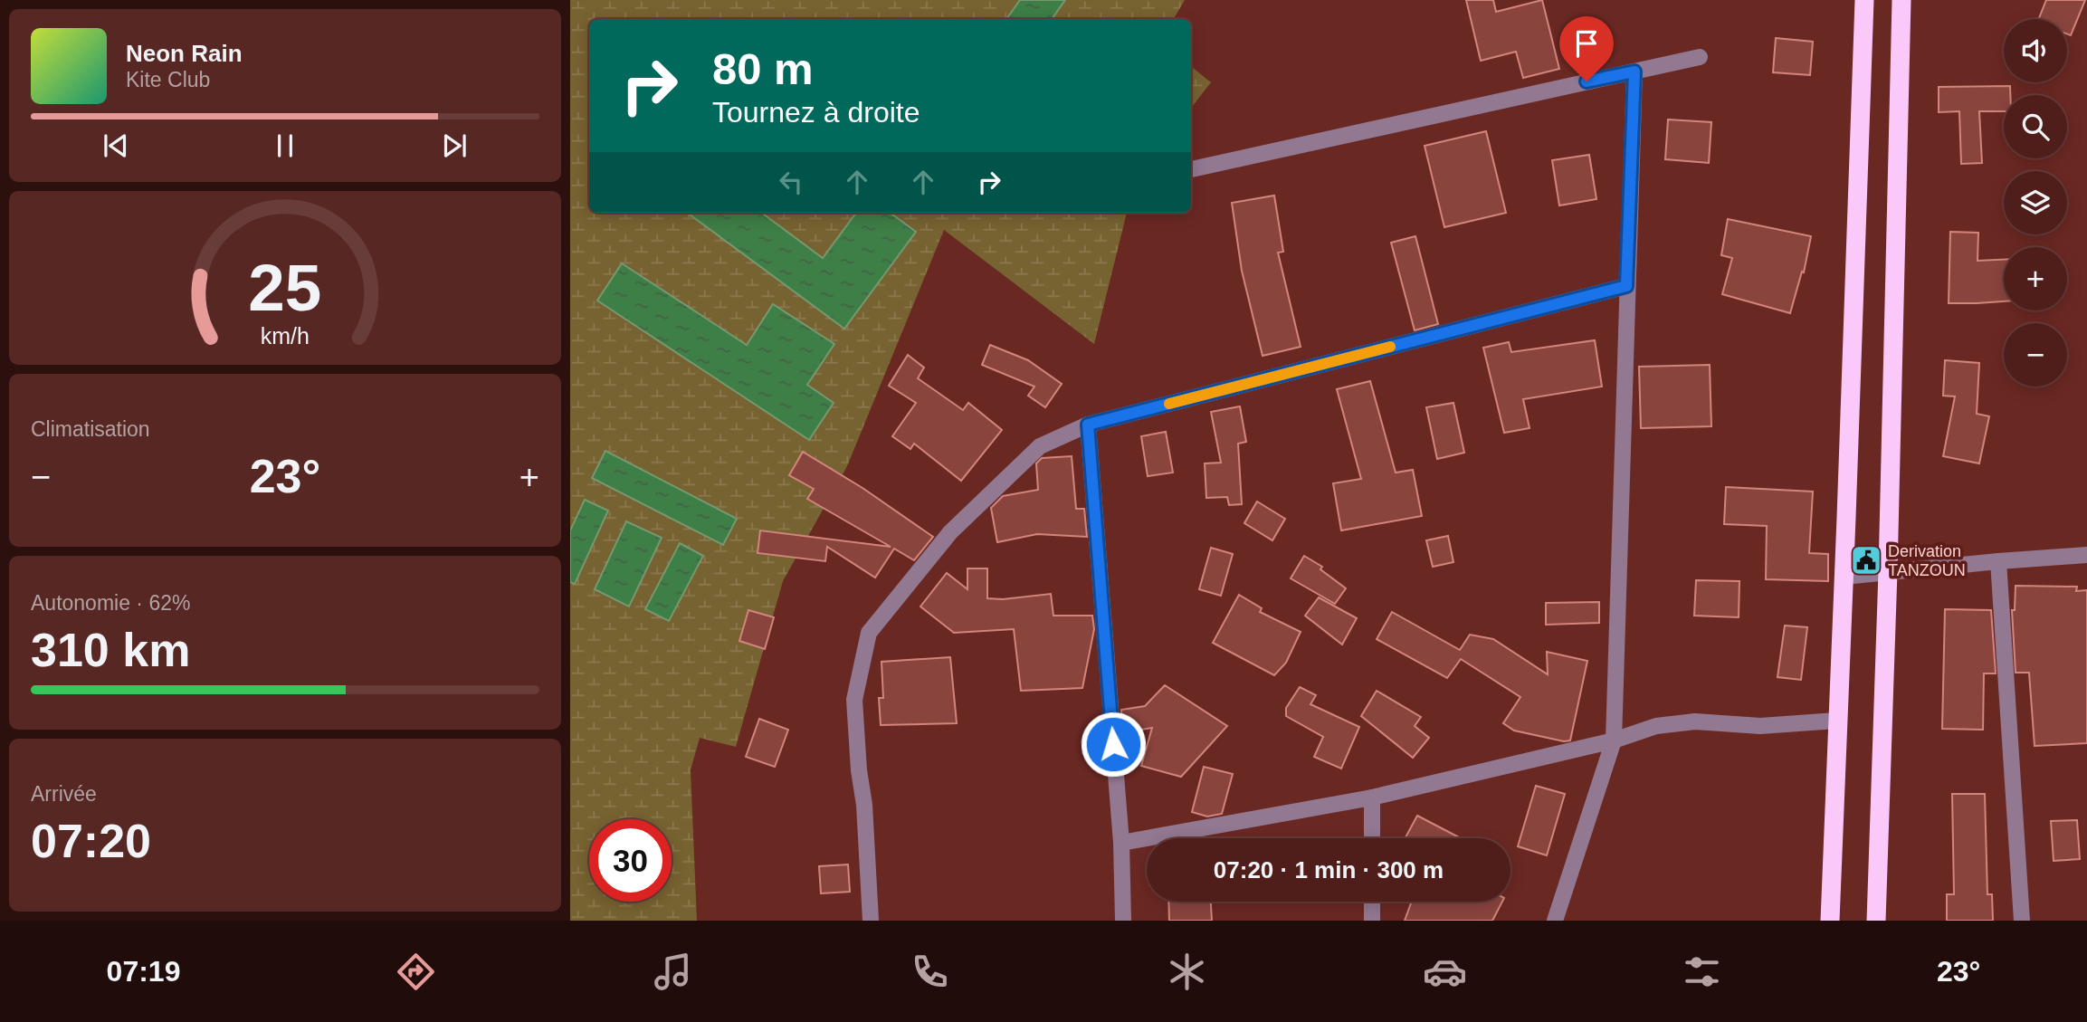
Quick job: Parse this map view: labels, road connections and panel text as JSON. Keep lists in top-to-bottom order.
{
  "places": {
    "public building": ["Derivation TANZOUN"]
  },
  "page": {
    "map_buttons": ["+", "−"],
    "turn": ["80 m", "Tournez à droite"],
    "song": ["Neon Rain", "Kite Club"],
    "tile": [
      "Climatisation",
      ["Autonomie · 62%", "310 km"],
      ["Arrivée", "07:20"]
    ],
    "heat": ["−", "23°", "+"],
    "limit": "30",
    "trip": "07:20 · 1 min · 300 m",
    "tabs": ["07:19", "23°"],
    "gauge": ["25", "km/h"]
  }
}
